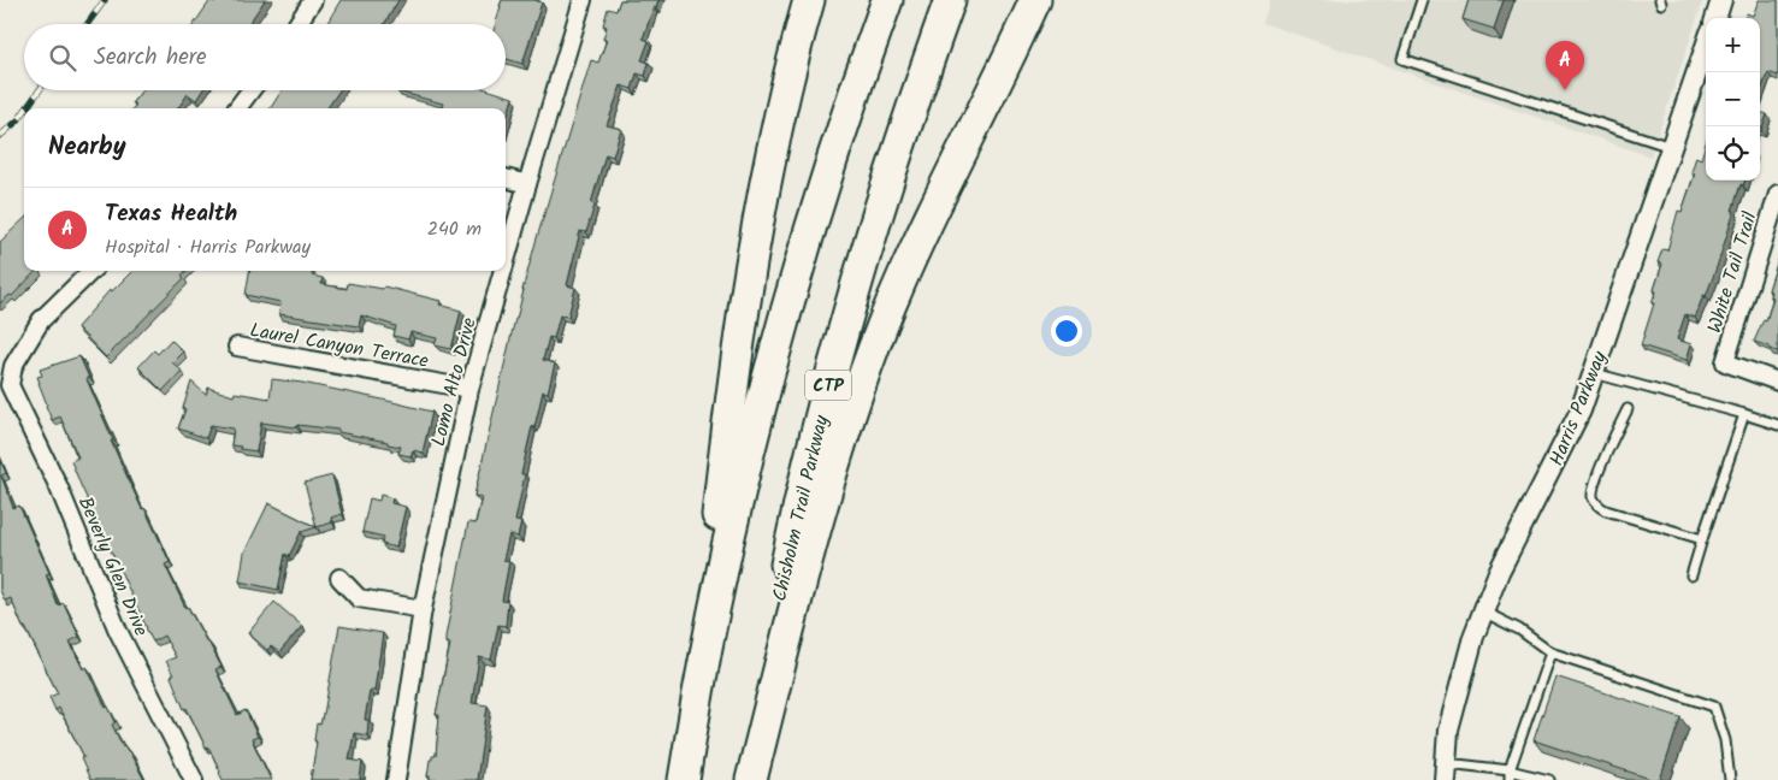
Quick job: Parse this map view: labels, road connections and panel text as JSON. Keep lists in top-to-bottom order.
{
  "streets": {
    "highway": ["CTP", "Chisholm Trail Parkway"],
    "street": [
      "White Tail Trail",
      "Laurel Canyon Terrace",
      "Lomo Alto Drive",
      "Harris Parkway",
      "Beverly Glen Drive"
    ]
  },
  "crossings": [
    ["Laurel Canyon Terrace", "Lomo Alto Drive"]
  ],
  "page": {
    "map_buttons": ["+", "−"],
    "search": "Search here",
    "pins": "A",
    "heading": "Nearby",
    "list": [
      {
        "mark": "A",
        "name": "Texas Health",
        "note": "Hospital · Harris Parkway",
        "value": "240 m"
      }
    ]
  }
}
